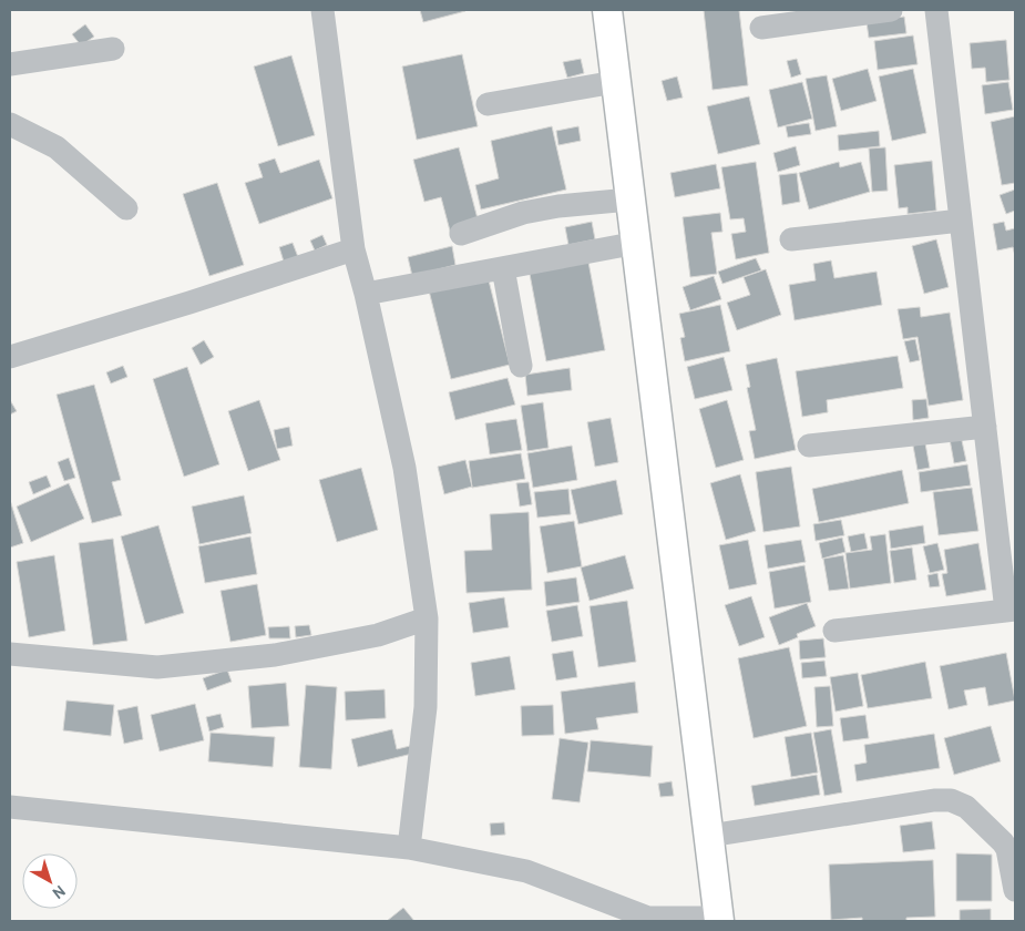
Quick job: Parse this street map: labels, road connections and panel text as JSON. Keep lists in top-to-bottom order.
{
  "north": "bottom right"
}
